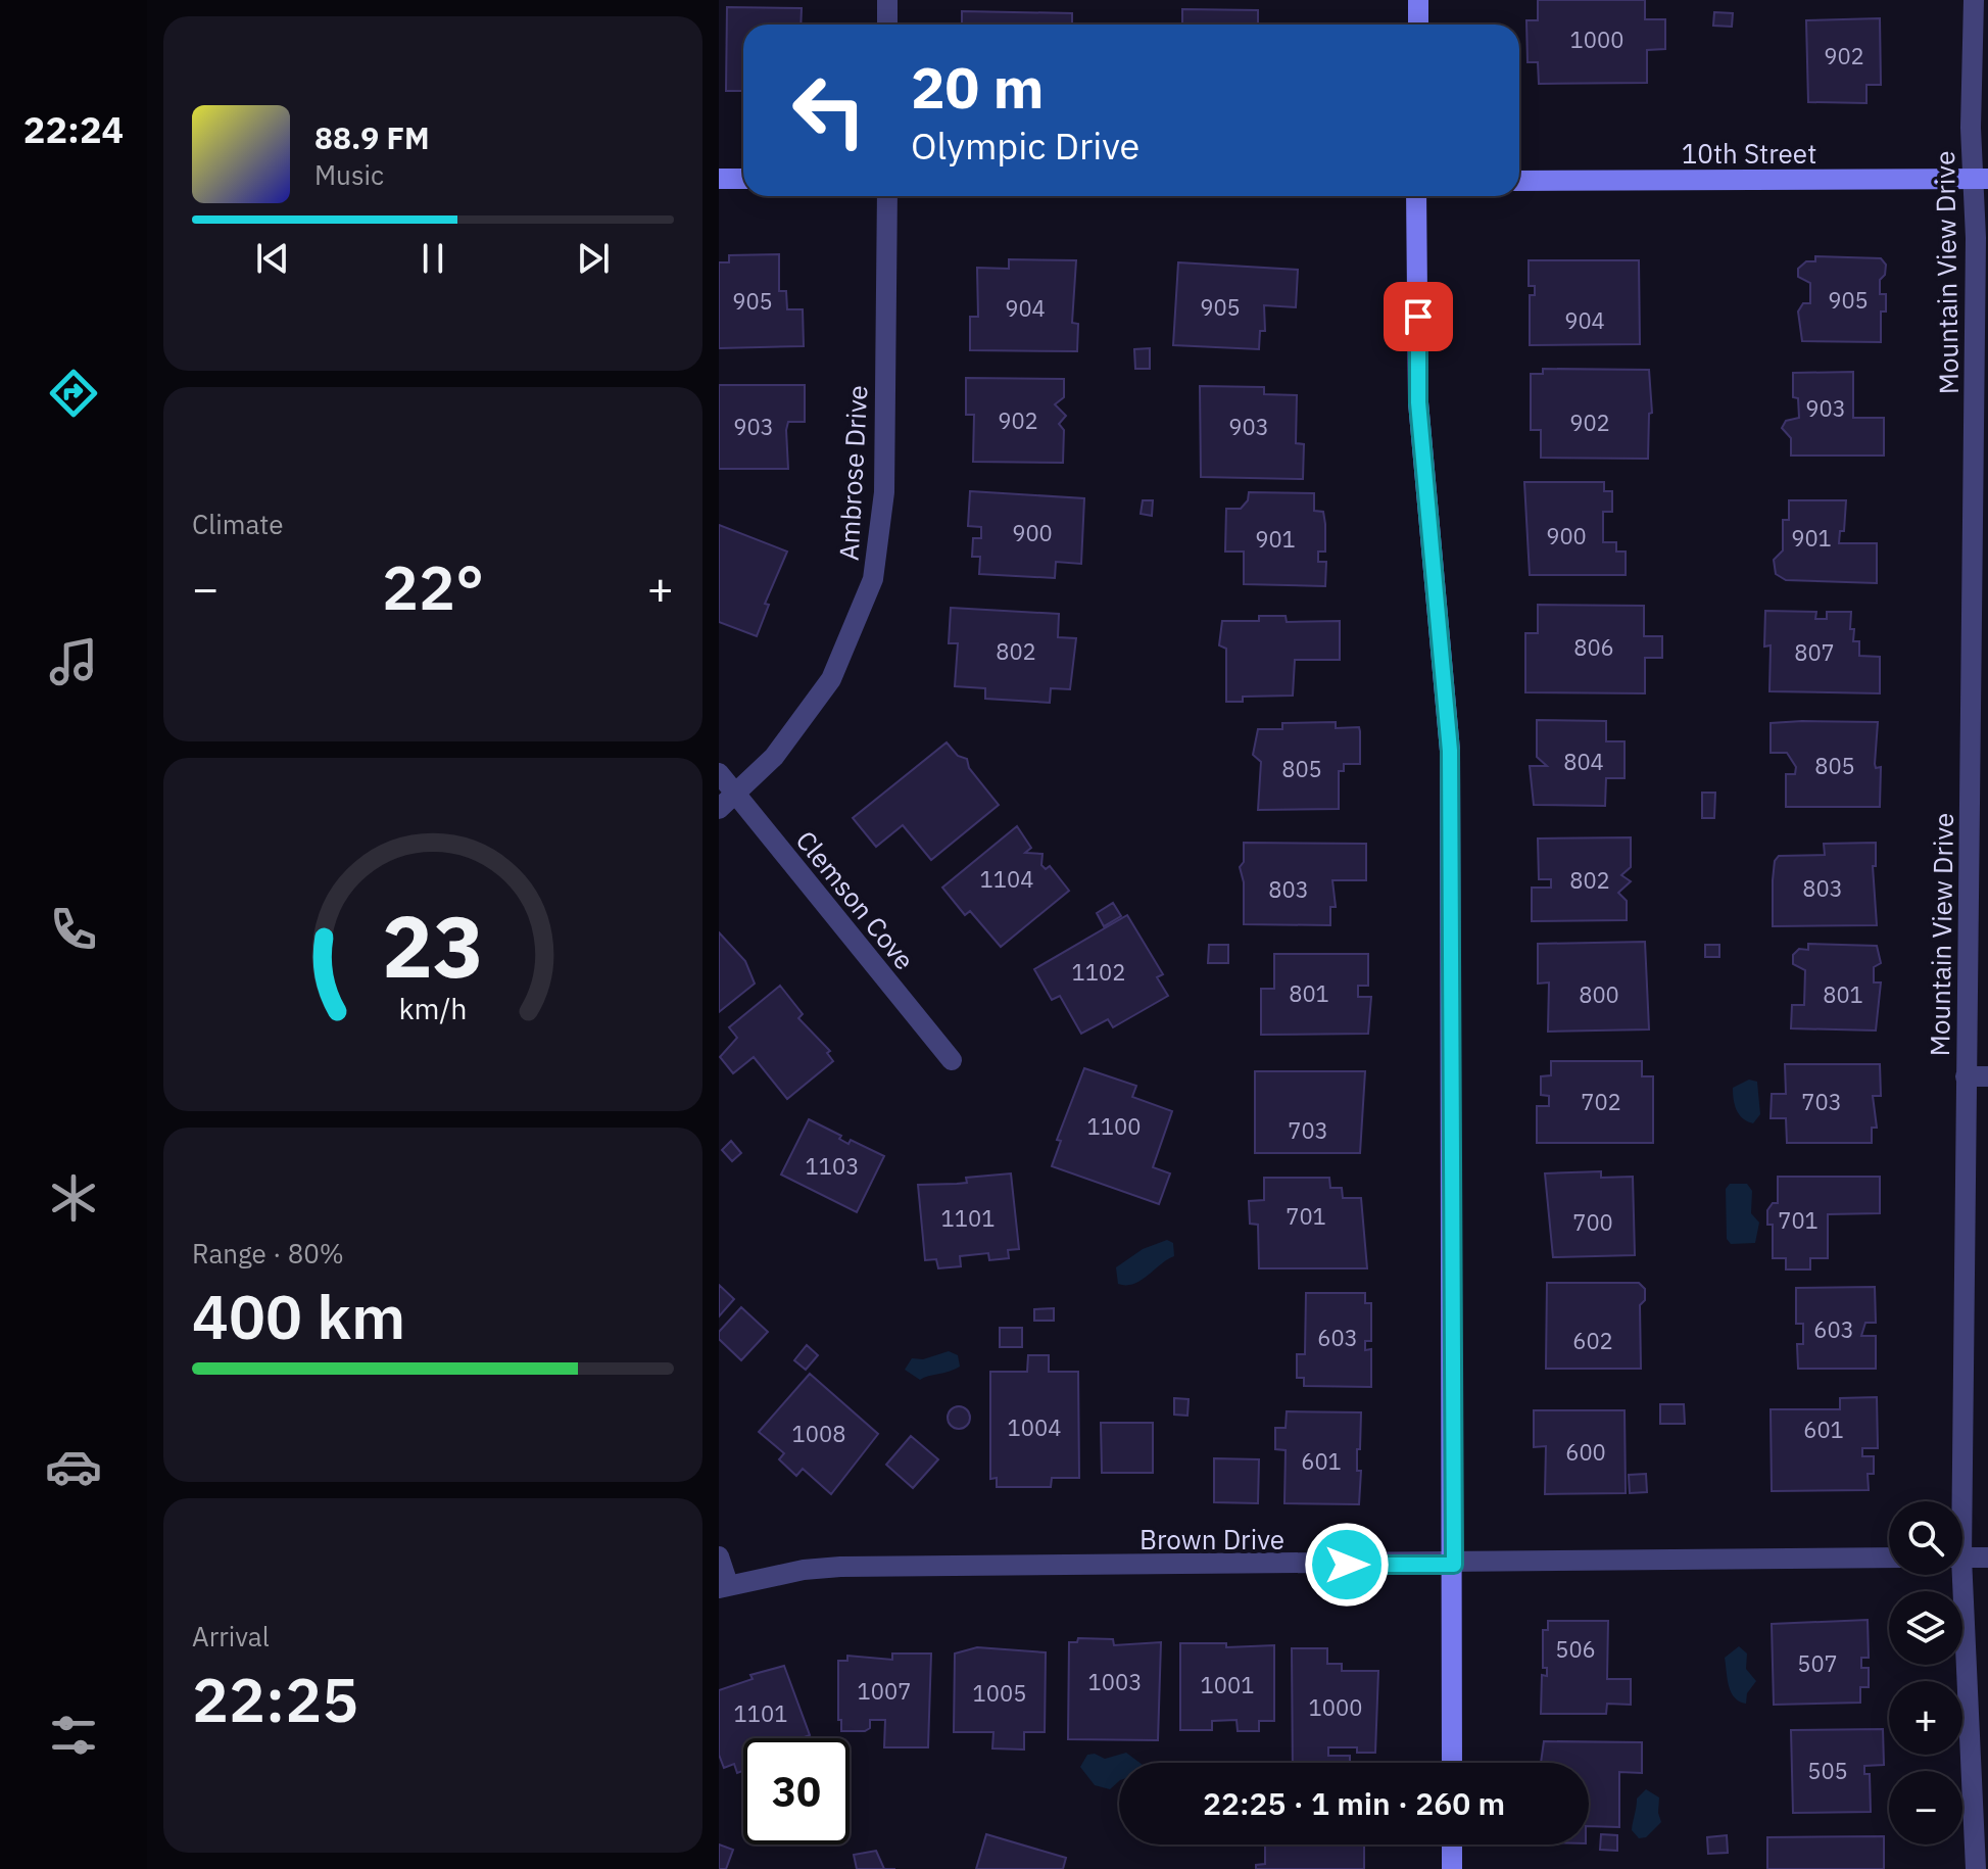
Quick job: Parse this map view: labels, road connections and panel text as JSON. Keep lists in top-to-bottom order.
{
  "streets": {
    "street": [
      "10th Street",
      "Mountain View Drive",
      "Ambrose Drive",
      "Clemson Cove",
      "Brown Drive"
    ]
  },
  "crossings": [
    ["10th Street", "Mountain View Drive"],
    ["Ambrose Drive", "Clemson Cove"]
  ],
  "house_numbers": [
    "1000",
    "902",
    "905",
    "905",
    "905",
    "904",
    "904",
    "903",
    "902",
    "902",
    "903",
    "903",
    "900",
    "900",
    "901",
    "901",
    "806",
    "802",
    "807",
    "804",
    "805",
    "805",
    "1104",
    "802",
    "803",
    "803",
    "1102",
    "801",
    "800",
    "801",
    "702",
    "703",
    "1100",
    "703",
    "1103",
    "701",
    "1101",
    "701",
    "700",
    "603",
    "603",
    "602",
    "1004",
    "601",
    "1008",
    "600",
    "601",
    "506",
    "507",
    "1003",
    "1001",
    "1007",
    "1005",
    "1000",
    "1101",
    "505"
  ],
  "page": {
    "tabs": "22:24",
    "turn": ["20 m", "Olympic Drive"],
    "song": ["88.9 FM", "Music"],
    "tile": [
      "Climate",
      ["Range · 80%", "400 km"],
      ["Arrival", "22:25"]
    ],
    "heat": ["−", "22°", "+"],
    "map_buttons": ["+", "−"],
    "limit": "30",
    "trip": "22:25 · 1 min · 260 m",
    "gauge": ["23", "km/h"]
  }
}
